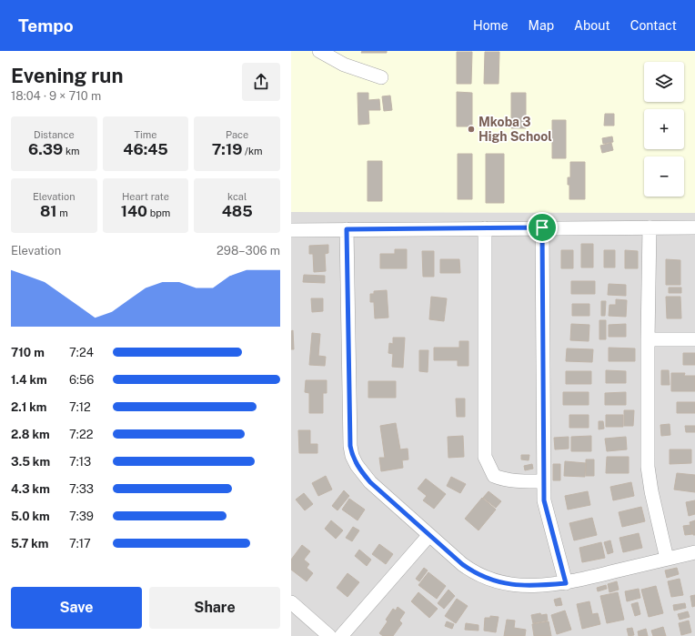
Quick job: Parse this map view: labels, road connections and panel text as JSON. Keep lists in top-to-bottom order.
{
  "places": ["Mkoba 3 High School"],
  "page": {
    "header": "Tempo",
    "nav": [
      "Home",
      "Map",
      "About",
      "Contact"
    ],
    "heading": ["Evening run", "18:04 · 9 × 710 m"],
    "map_buttons": ["+", "−"],
    "stats": [
      ["Distance", "6.39 km"],
      ["Time", "46:45"],
      ["Pace", "7:19 /km"],
      ["Elevation", "81 m"],
      ["Heart rate", "140 bpm"],
      ["kcal", "485"]
    ],
    "chart": ["Elevation", "298–306 m"],
    "list": [
      {
        "name": "710 m",
        "note": "7:24"
      },
      {
        "name": "1.4 km",
        "note": "6:56"
      },
      {
        "name": "2.1 km",
        "note": "7:12"
      },
      {
        "name": "2.8 km",
        "note": "7:22"
      },
      {
        "name": "3.5 km",
        "note": "7:13"
      },
      {
        "name": "4.3 km",
        "note": "7:33"
      },
      {
        "name": "5.0 km",
        "note": "7:39"
      },
      {
        "name": "5.7 km",
        "note": "7:17"
      }
    ],
    "buttons": ["Save", "Share"]
  }
}
